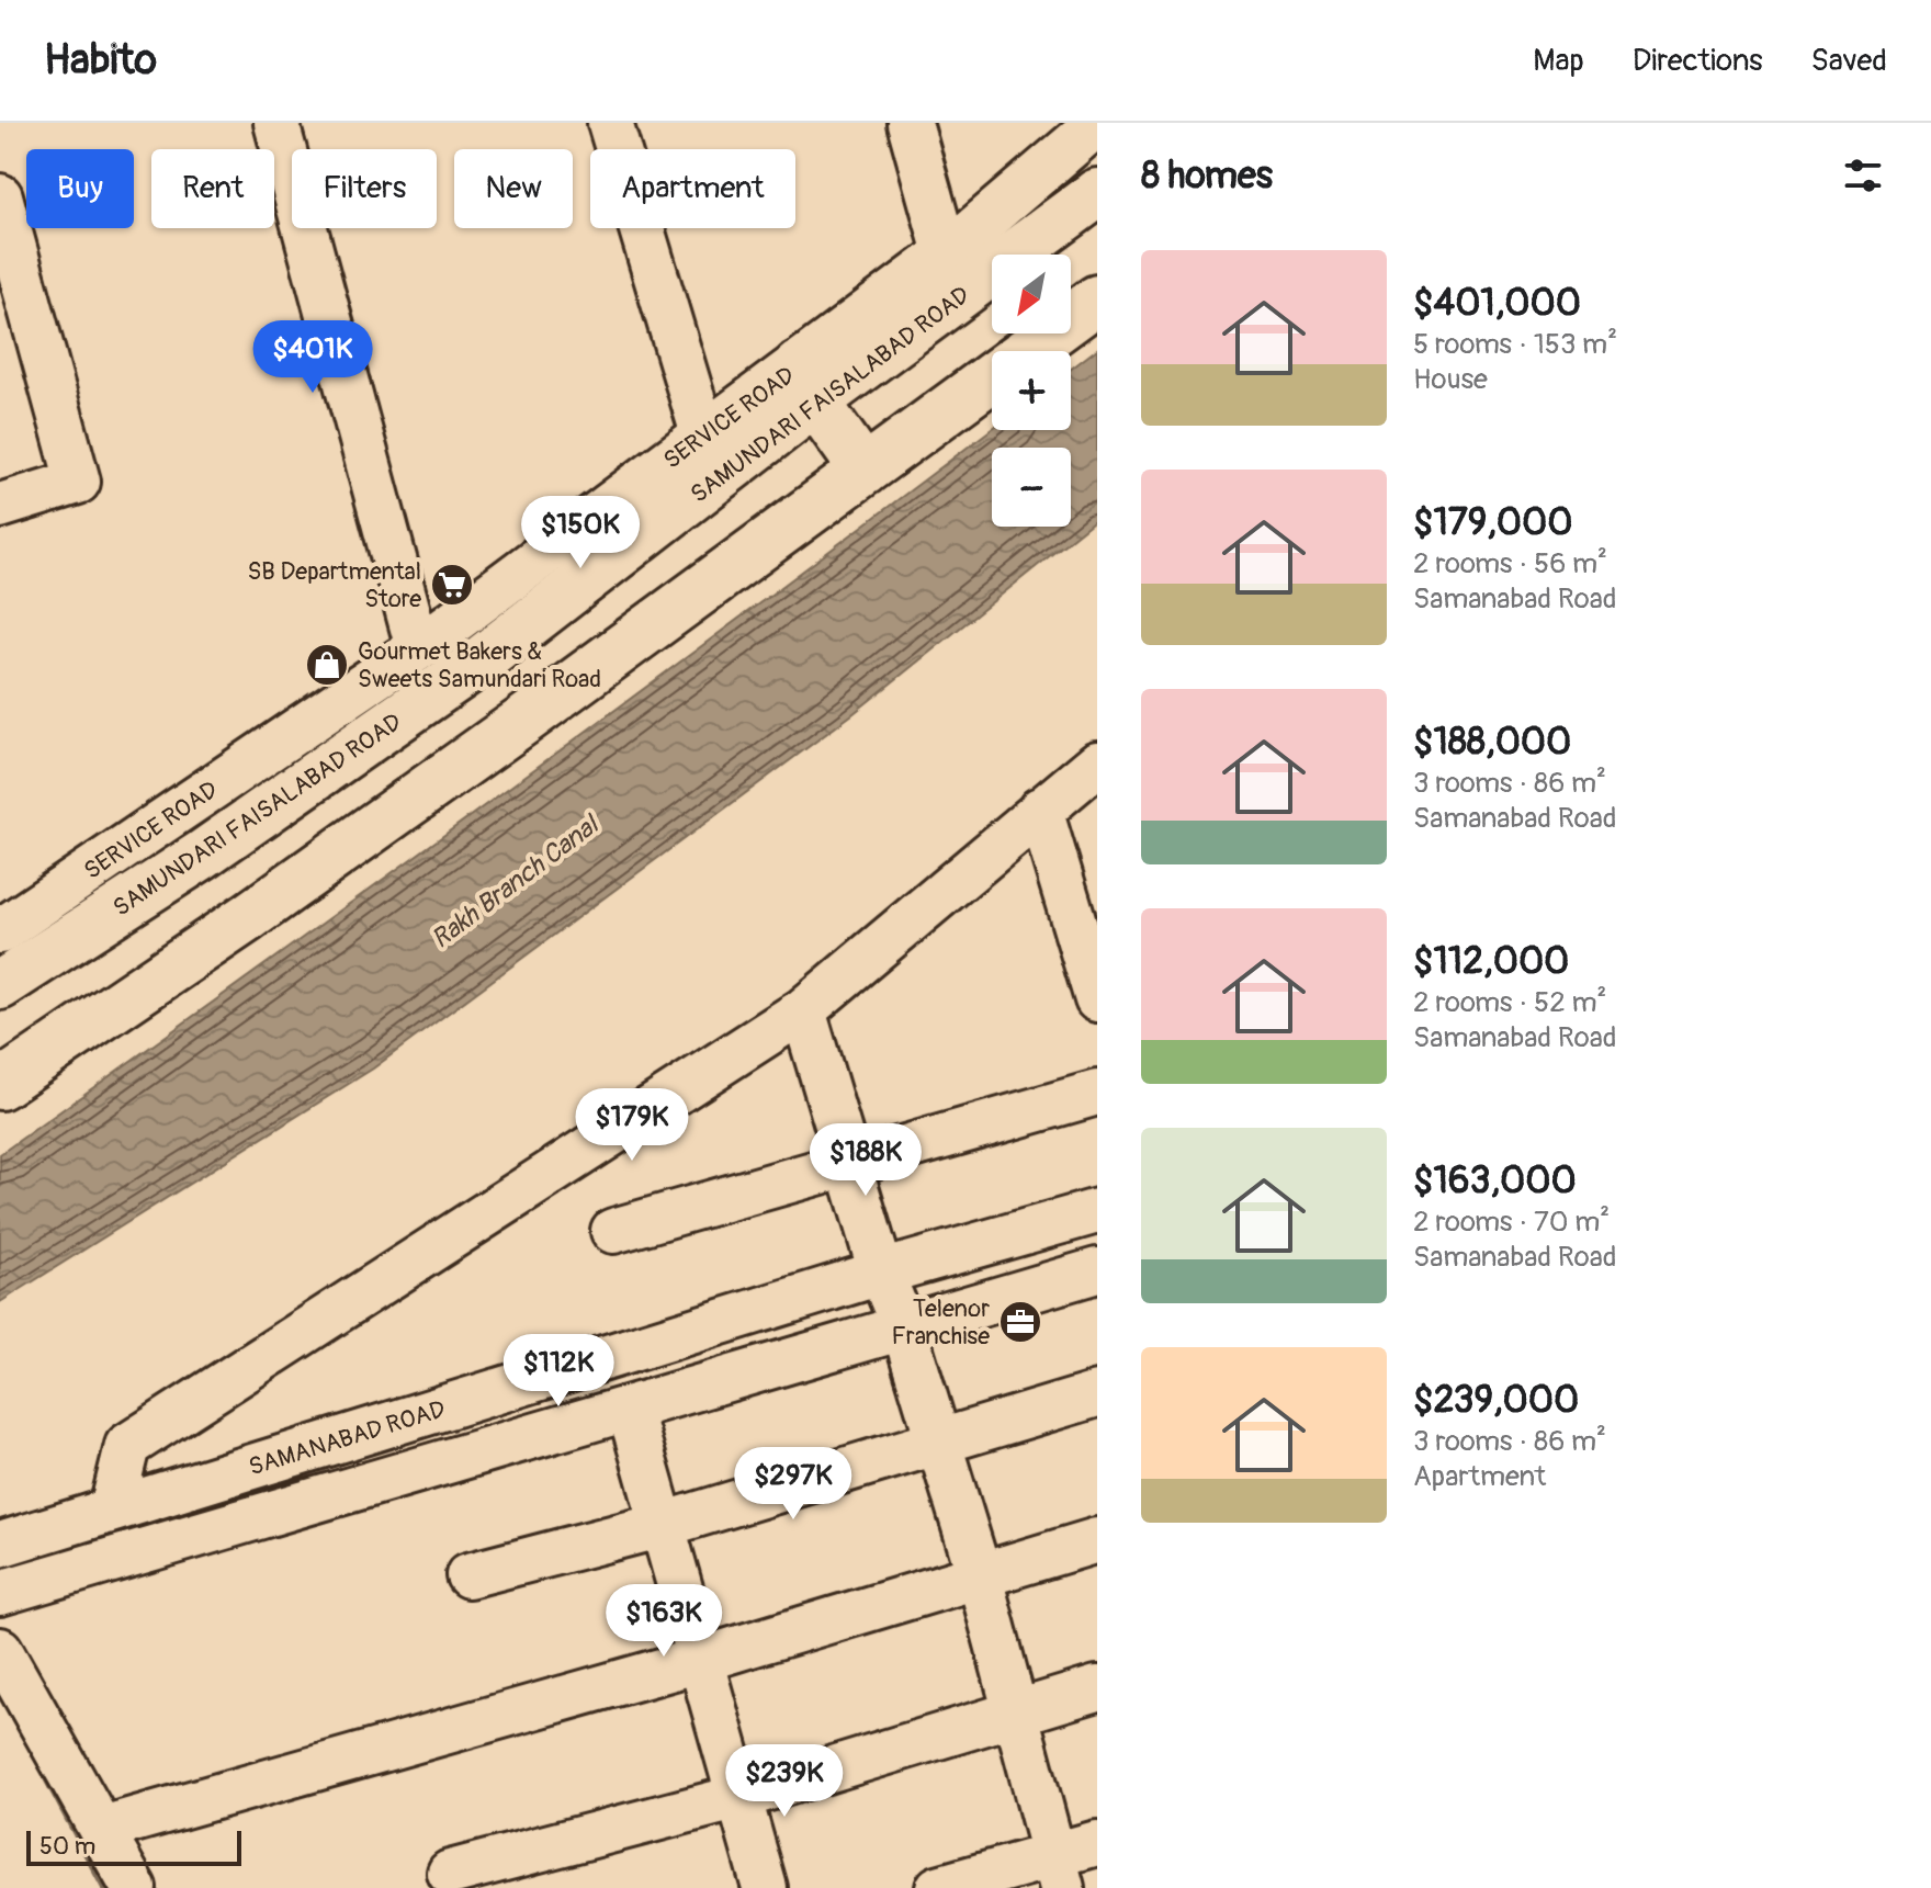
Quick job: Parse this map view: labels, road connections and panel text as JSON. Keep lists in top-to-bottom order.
{
  "streets": {
    "main road": ["SAMUNDARI FAISALABAD ROAD"],
    "street": ["SERVICE ROAD", "SAMANABAD ROAD"]
  },
  "crossings": [
    ["SAMUNDARI FAISALABAD ROAD", "SERVICE ROAD"]
  ],
  "water": ["Rakh Branch Canal"],
  "places": {
    "supermarket": ["SB Departmental Store"],
    "shop": ["Gourmet Bakers & Sweets Samundari Road"],
    "office": ["Telenor Franchise"]
  },
  "scale_bar": "50 m",
  "north": "bottom left",
  "page": {
    "header": "Habito",
    "nav": ["Map", "Directions", "Saved"],
    "heading": "8 homes",
    "chip": [
      "Buy",
      "Rent",
      "Filters",
      "New",
      "Apartment"
    ],
    "list": [
      {
        "name": "$401,000",
        "note": "5 rooms · 153 m² · House"
      },
      {
        "name": "$179,000",
        "note": "2 rooms · 56 m² · Samanabad Road"
      },
      {
        "name": "$188,000",
        "note": "3 rooms · 86 m² · Samanabad Road"
      },
      {
        "name": "$112,000",
        "note": "2 rooms · 52 m² · Samanabad Road"
      },
      {
        "name": "$163,000",
        "note": "2 rooms · 70 m² · Samanabad Road"
      },
      {
        "name": "$239,000",
        "note": "3 rooms · 86 m² · Apartment"
      }
    ],
    "map_buttons": ["+", "−"],
    "price": [
      "$401K",
      "$150K",
      "$179K",
      "$188K",
      "$112K",
      "$297K",
      "$163K",
      "$239K"
    ],
    "scale": "50 m"
  }
}
